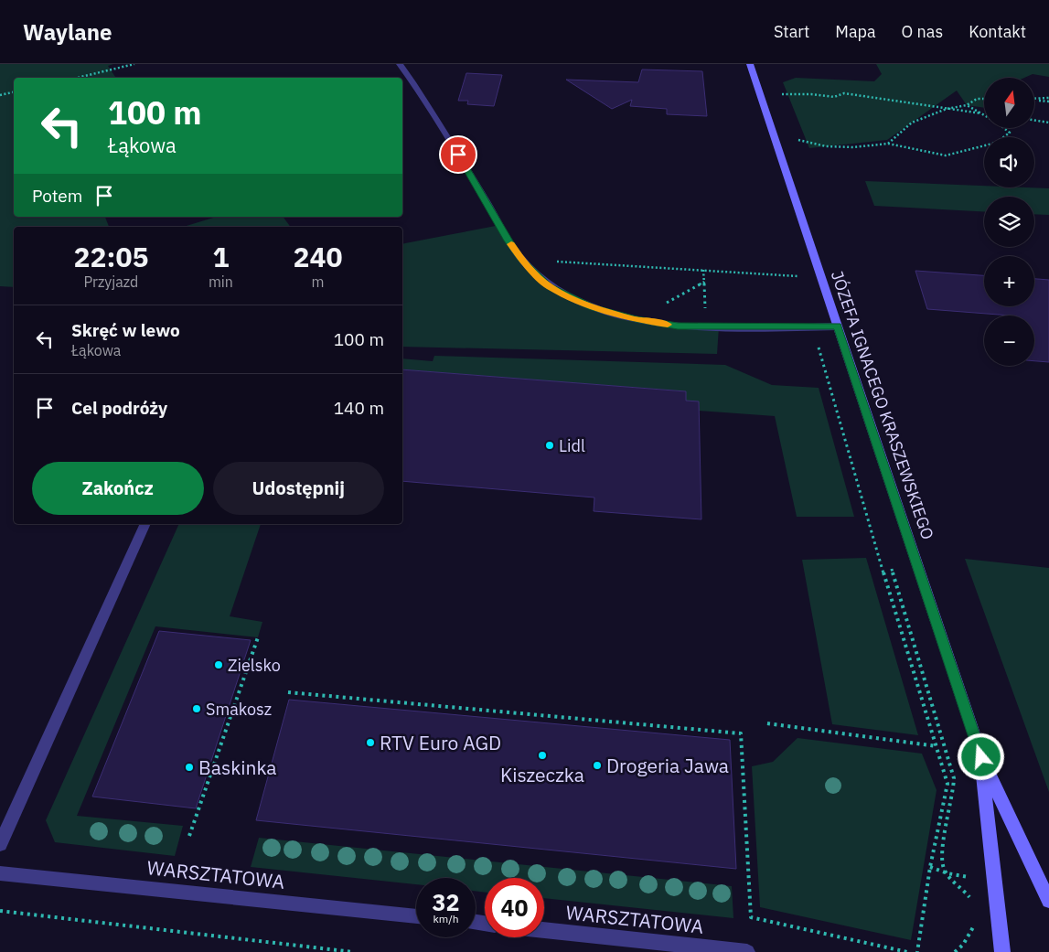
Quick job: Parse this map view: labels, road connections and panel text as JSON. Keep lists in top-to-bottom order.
{
  "streets": {
    "street": ["JÓZEFA IGNACEGO KRASZEWSKIEGO", "WARSZTATOWA"]
  },
  "places": [
    "Lidl",
    "Zielsko",
    "Smakosz",
    "RTV Euro AGD",
    "Kiszeczka",
    "Drogeria Jawa",
    "Baskinka"
  ],
  "north": "top",
  "page": {
    "header": "Waylane",
    "nav": [
      "Start",
      "Mapa",
      "O nas",
      "Kontakt"
    ],
    "map_buttons": ["+", "−"],
    "turn": ["100 m", "Łąkowa"],
    "then": "Potem",
    "eta": [
      "22:05",
      "Przyjazd",
      "1",
      "min",
      "240",
      "m"
    ],
    "list": [
      {
        "name": "Skręć w lewo",
        "note": "Łąkowa",
        "value": "100 m"
      },
      {
        "name": "Cel podróży",
        "value": "140 m"
      }
    ],
    "buttons": ["Zakończ", "Udostępnij"],
    "speed": "32 km/h",
    "limit": "40"
  }
}
